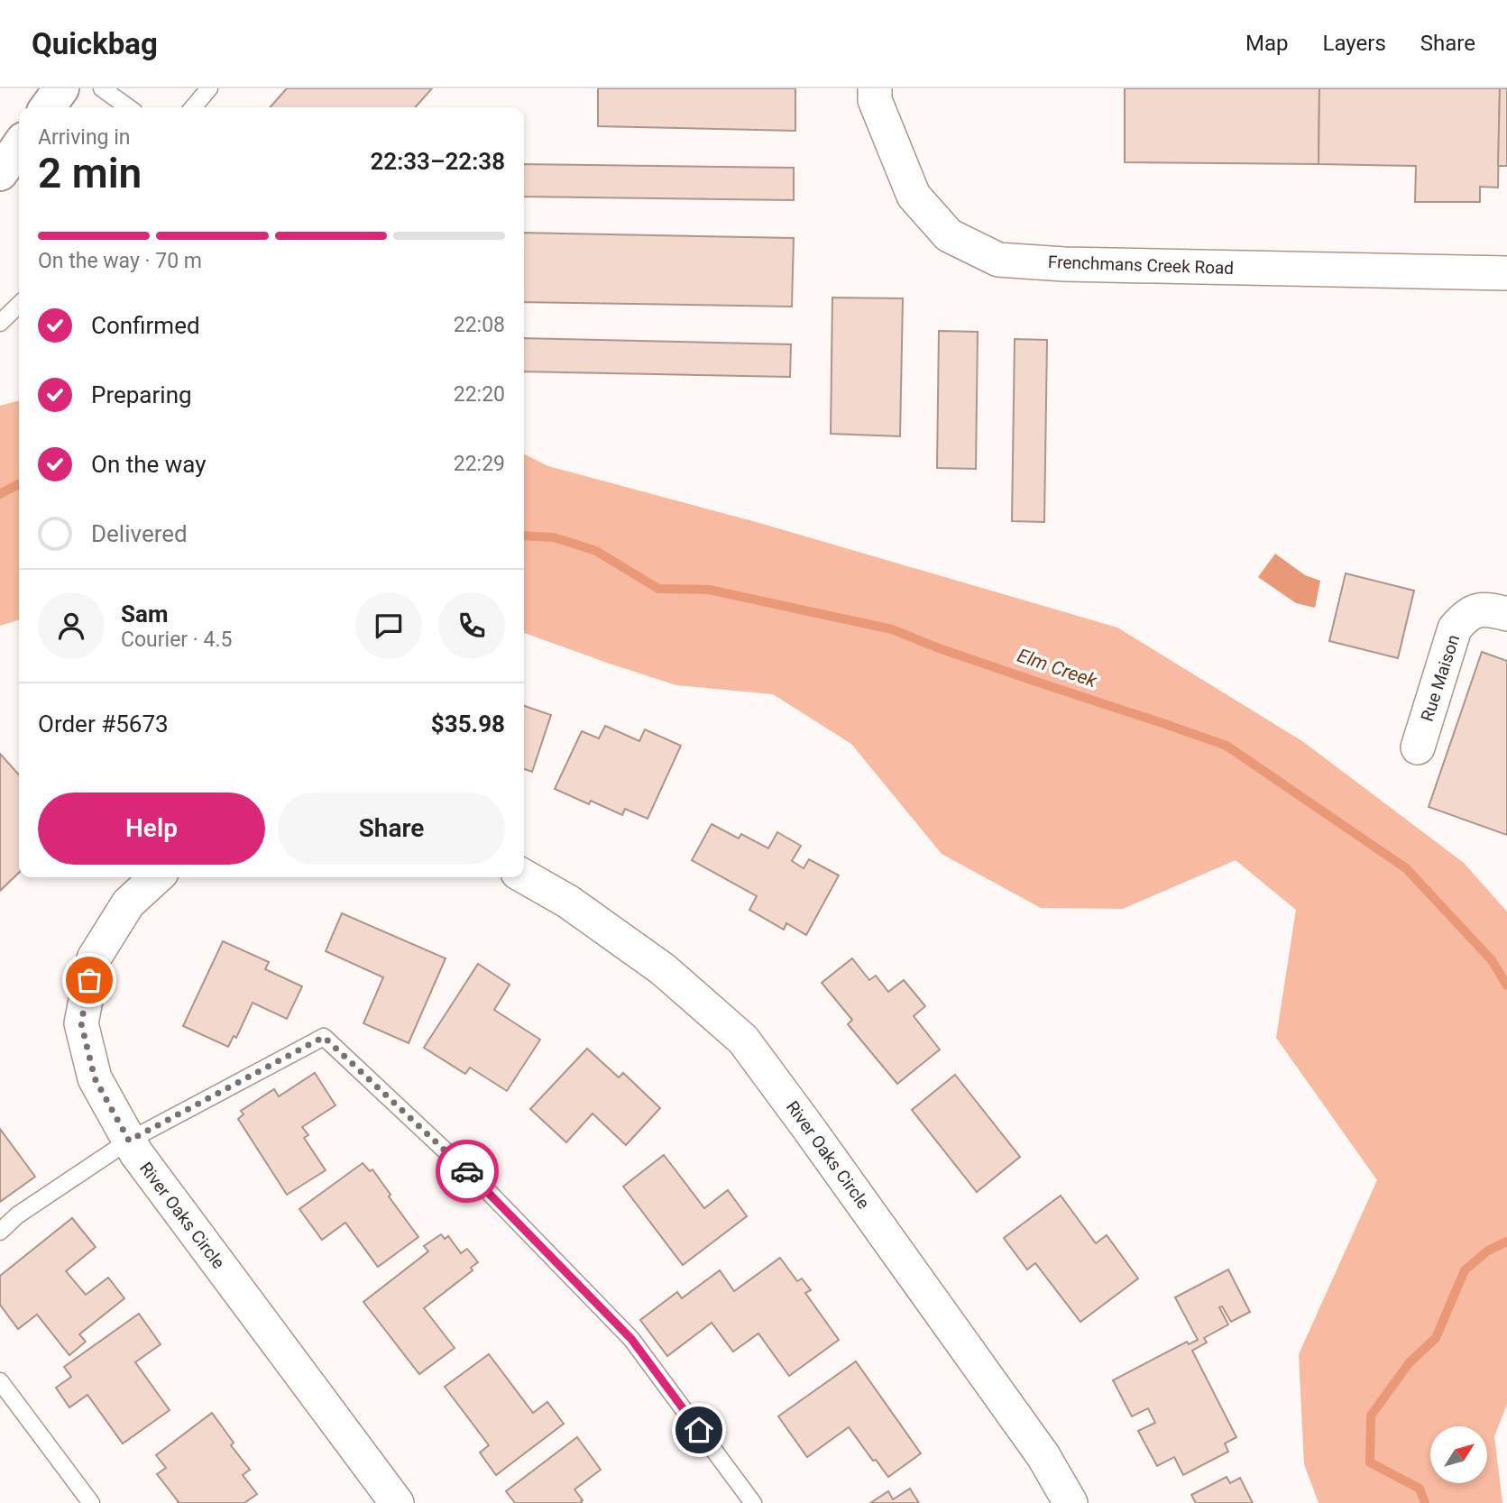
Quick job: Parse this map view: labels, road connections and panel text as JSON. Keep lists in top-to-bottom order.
{
  "streets": {
    "street": ["Frenchmans Creek Road", "Rue Maison", "River Oaks Circle"]
  },
  "water": ["Elm Creek"],
  "north": "top right",
  "page": {
    "header": "Quickbag",
    "nav": ["Map", "Layers", "Share"],
    "heading": ["2 min", "Arriving in", "22:33–22:38"],
    "panel": [
      "Sam",
      "Courier · 4.5",
      "Order #5673",
      "$35.98"
    ],
    "bar": "On the way · 70 m",
    "list": [
      ["Confirmed", "22:08"],
      ["Preparing", "22:20"],
      ["On the way", "22:29"],
      "Delivered"
    ],
    "buttons": ["Help", "Share"]
  }
}
